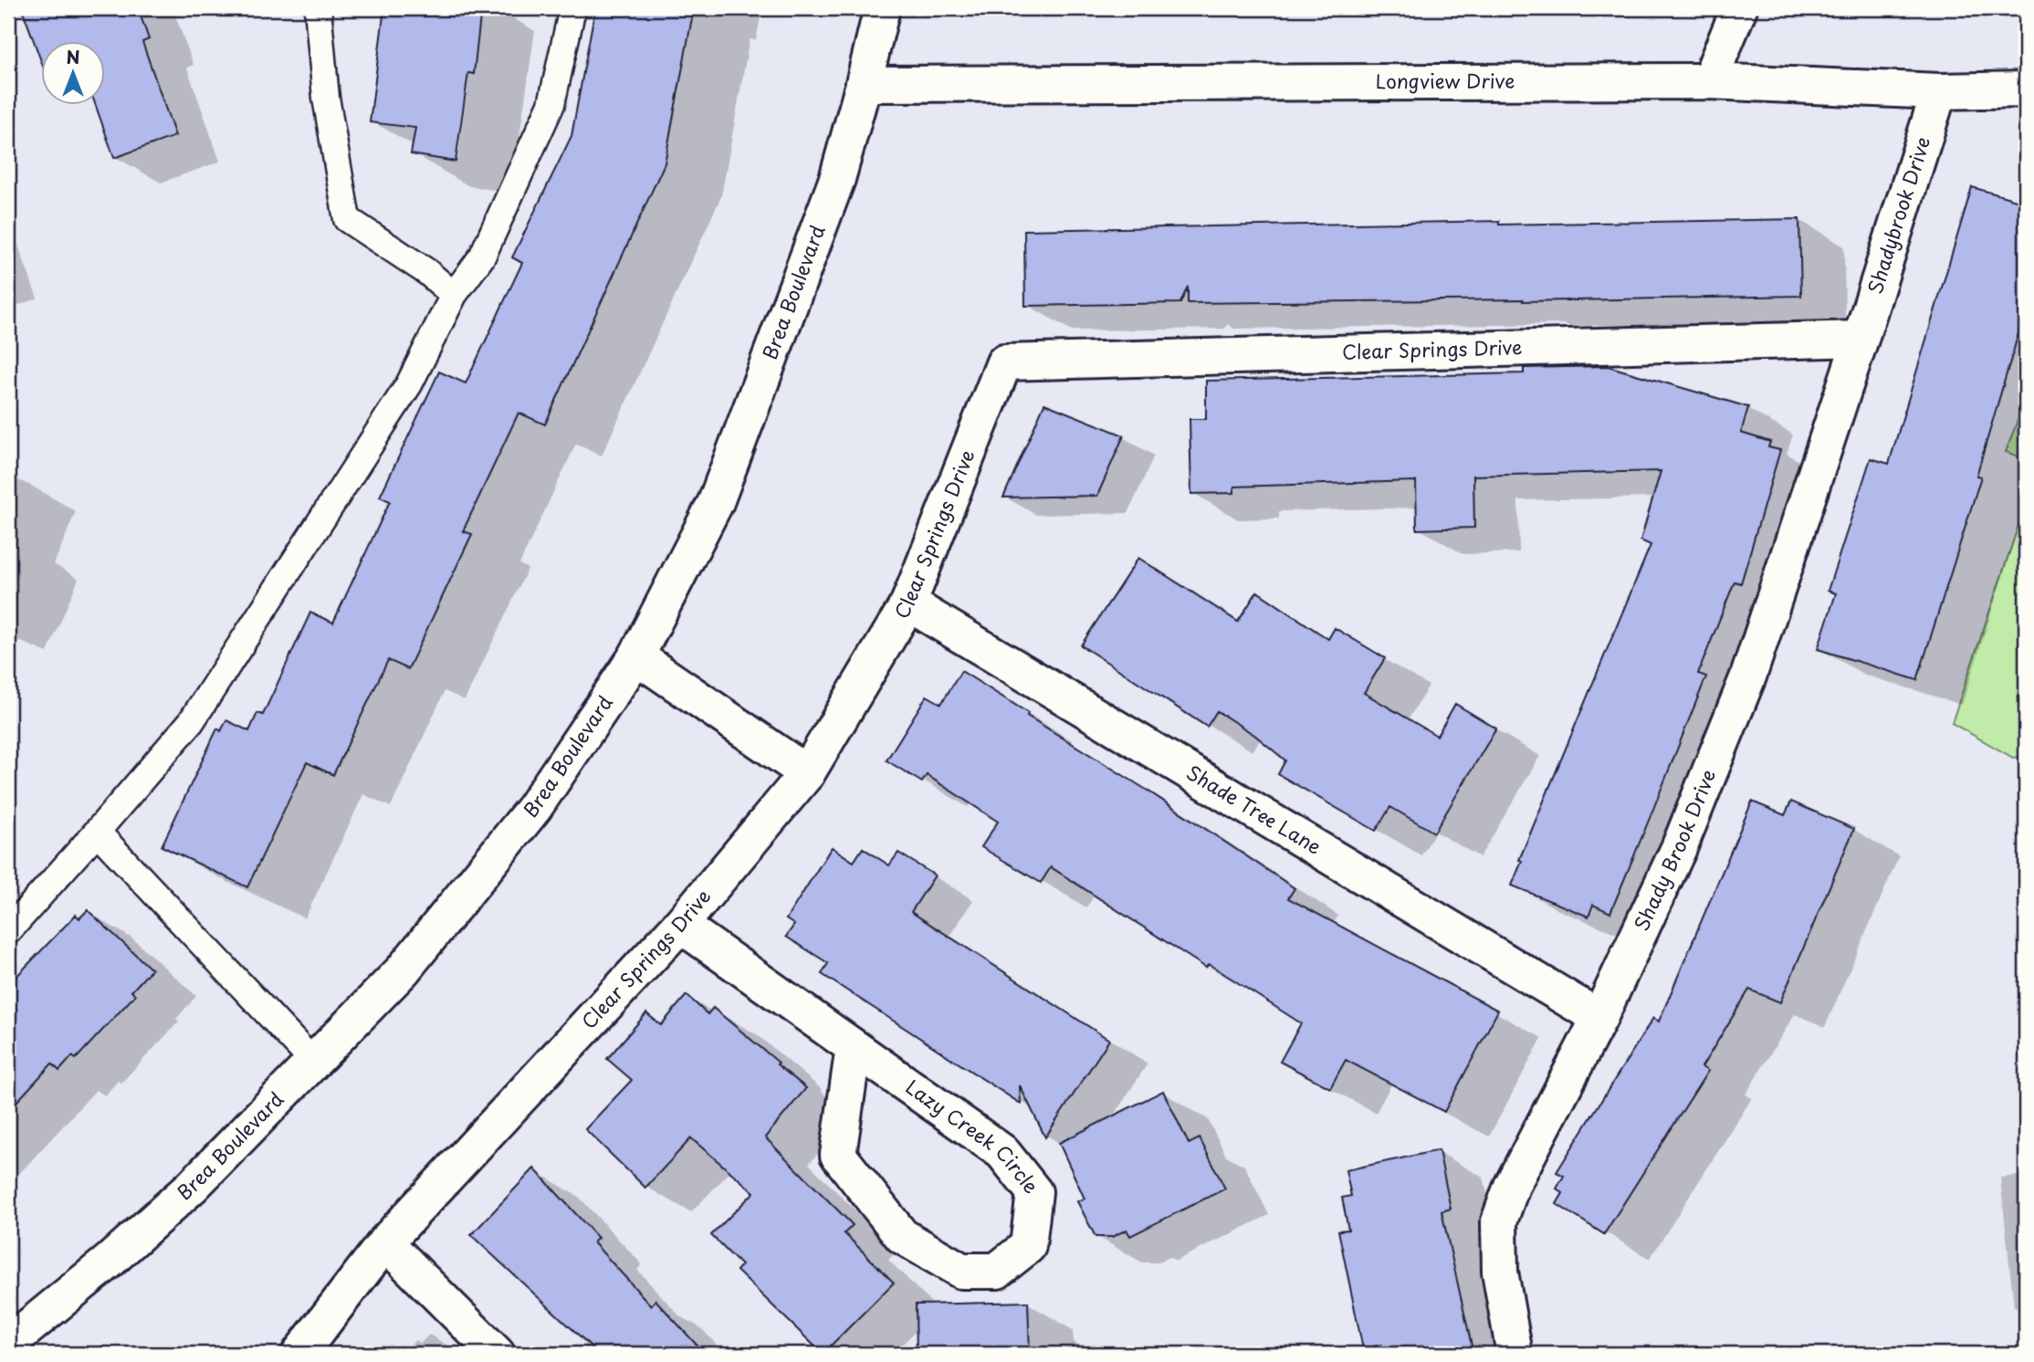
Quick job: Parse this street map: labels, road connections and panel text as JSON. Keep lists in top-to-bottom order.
{
  "streets": {
    "street": [
      "Longview Drive",
      "Shadybrook Drive",
      "Brea Boulevard",
      "Clear Springs Drive",
      "Shade Tree Lane",
      "Shady Brook Drive",
      "Lazy Creek Circle"
    ]
  },
  "crossings": [
    ["Longview Drive", "Shadybrook Drive"],
    ["Longview Drive", "Brea Boulevard"],
    ["Shadybrook Drive", "Clear Springs Drive"],
    ["Shadybrook Drive", "Shady Brook Drive"],
    ["Clear Springs Drive", "Shade Tree Lane"],
    ["Clear Springs Drive", "Shady Brook Drive"],
    ["Clear Springs Drive", "Lazy Creek Circle"],
    ["Shade Tree Lane", "Shady Brook Drive"]
  ],
  "north": "top"
}
